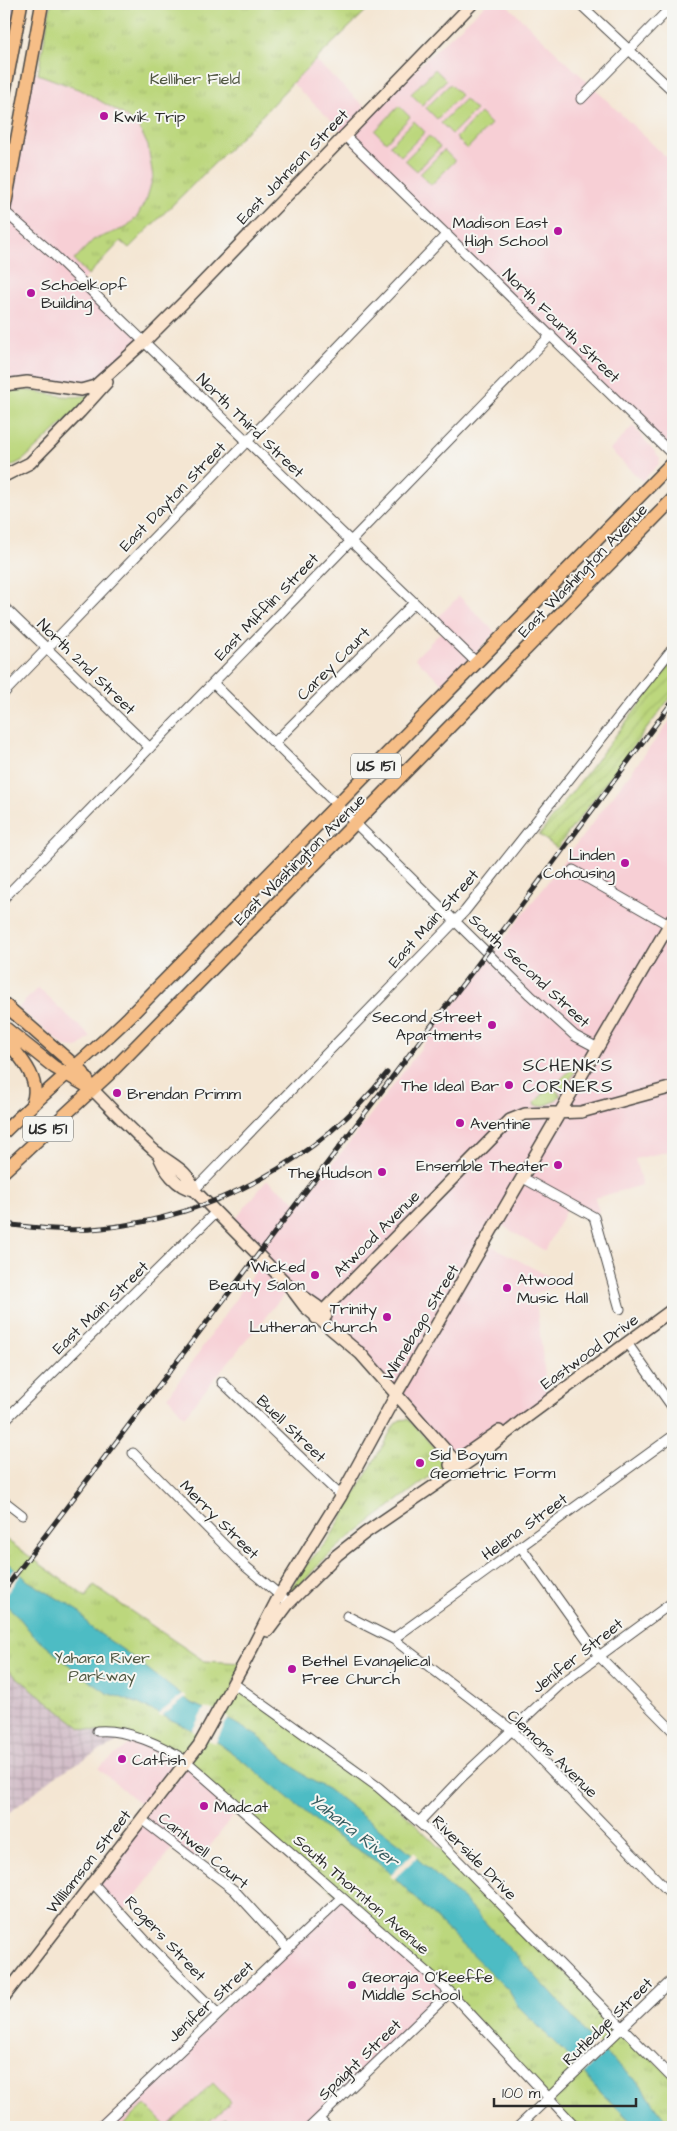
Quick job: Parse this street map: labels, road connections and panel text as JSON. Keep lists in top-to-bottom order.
{
  "streets": {
    "main road": ["East Washington Avenue", "US 151"],
    "street": [
      "East Johnson Street",
      "North Fourth Street",
      "North Third Street",
      "East Dayton Street",
      "East Mifflin Street",
      "Carey Court",
      "North 2nd Street",
      "East Main Street",
      "South Second Street",
      "Atwood Avenue",
      "Winnebago Street",
      "Eastwood Drive",
      "Buell Street",
      "Merry Street",
      "Helena Street",
      "Jenifer Street",
      "Clemons Avenue",
      "Cantwell Court",
      "Riverside Drive",
      "Williamson Street",
      "South Thornton Avenue",
      "Rogers Street",
      "Rutledge Street",
      "Spaight Street"
    ]
  },
  "crossings": [
    ["East Johnson Street", "North Fourth Street"],
    ["East Johnson Street", "North Third Street"],
    ["North Fourth Street", "East Dayton Street"],
    ["North Fourth Street", "East Mifflin Street"],
    ["North Third Street", "East Dayton Street"],
    ["North Third Street", "East Washington Avenue"],
    ["North Third Street", "East Mifflin Street"],
    ["North Third Street", "Carey Court"],
    ["East Dayton Street", "North 2nd Street"],
    ["East Washington Avenue", "South Second Street"],
    ["East Mifflin Street", "North 2nd Street"],
    ["East Mifflin Street", "South Second Street"],
    ["Carey Court", "South Second Street"],
    ["East Main Street", "South Second Street"],
    ["South Second Street", "Winnebago Street"],
    ["Atwood Avenue", "Winnebago Street"],
    ["Winnebago Street", "Eastwood Drive"],
    ["Winnebago Street", "Buell Street"],
    ["Winnebago Street", "Merry Street"],
    ["Winnebago Street", "Riverside Drive"],
    ["Winnebago Street", "Williamson Street"],
    ["Eastwood Drive", "Merry Street"],
    ["Helena Street", "Clemons Avenue"],
    ["Jenifer Street", "Clemons Avenue"],
    ["Jenifer Street", "Cantwell Court"],
    ["Jenifer Street", "Riverside Drive"],
    ["Jenifer Street", "South Thornton Avenue"],
    ["Jenifer Street", "Rogers Street"],
    ["Cantwell Court", "Williamson Street"],
    ["Riverside Drive", "Rutledge Street"],
    ["Williamson Street", "South Thornton Avenue"],
    ["Williamson Street", "Rogers Street"],
    ["South Thornton Avenue", "Rutledge Street"],
    ["South Thornton Avenue", "Spaight Street"]
  ],
  "districts": ["SCHENK'S CORNERS"],
  "water": ["Yahara River"],
  "parks": ["Kelliher Field", "Yahara River Parkway"],
  "places": [
    "Kwik Trip",
    "Madison East High School",
    "Schoelkopf Building",
    "Linden Cohousing",
    "Second Street Apartments",
    "The Ideal Bar",
    "Brendan Primm",
    "Aventine",
    "Ensemble Theater",
    "The Hudson",
    "Wicked Beauty Salon",
    "Atwood Music Hall",
    "Trinity Lutheran Church",
    "Sid Boyum Geometric Form",
    "Bethel Evangelical Free Church",
    "Catfish",
    "Madcat",
    "Georgia O'Keeffe Middle School"
  ],
  "scale_bar": "100 m"
}
